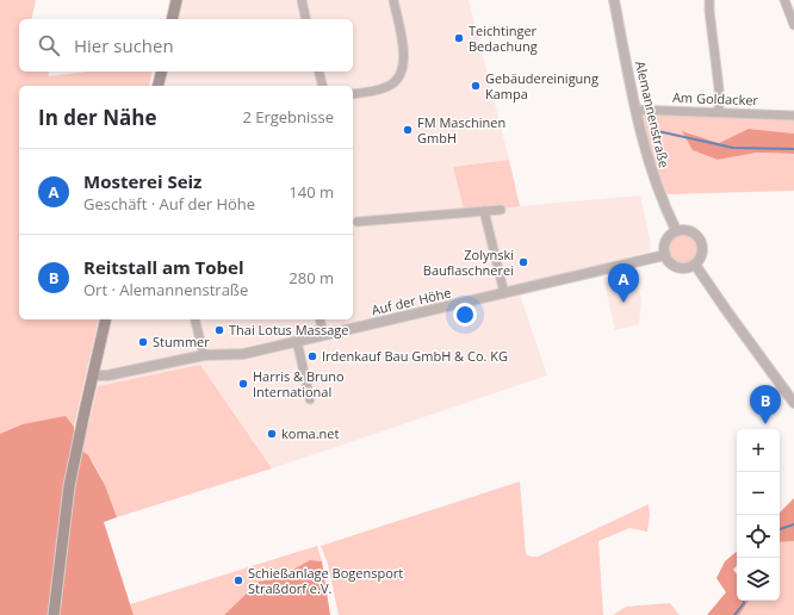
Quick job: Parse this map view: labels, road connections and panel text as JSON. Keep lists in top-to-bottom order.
{
  "streets": {
    "street": ["Am Goldacker", "Alemannenstraße", "Auf der Höhe"]
  },
  "crossings": [
    ["Am Goldacker", "Alemannenstraße"],
    ["Alemannenstraße", "Auf der Höhe"]
  ],
  "places": [
    "Teichtinger Bedachung",
    "Gebäudereinigung Kampa",
    "FM Maschinen GmbH",
    "Zolynski Bauflaschnerei",
    "Thai Lotus Massage",
    "Stummer",
    "Irdenkauf Bau GmbH & Co. KG",
    "Harris & Bruno International",
    "koma.net",
    "Schießanlage Bogensport Straßdorf e.V."
  ],
  "page": {
    "search": "Hier suchen",
    "heading": ["In der Nähe", "2 Ergebnisse"],
    "list": [
      {
        "mark": "A",
        "name": "Mosterei Seiz",
        "note": "Geschäft · Auf der Höhe",
        "value": "140 m"
      },
      {
        "mark": "B",
        "name": "Reitstall am Tobel",
        "note": "Ort · Alemannenstraße",
        "value": "280 m"
      }
    ],
    "pins": ["A", "B"],
    "map_buttons": ["+", "−"]
  }
}
